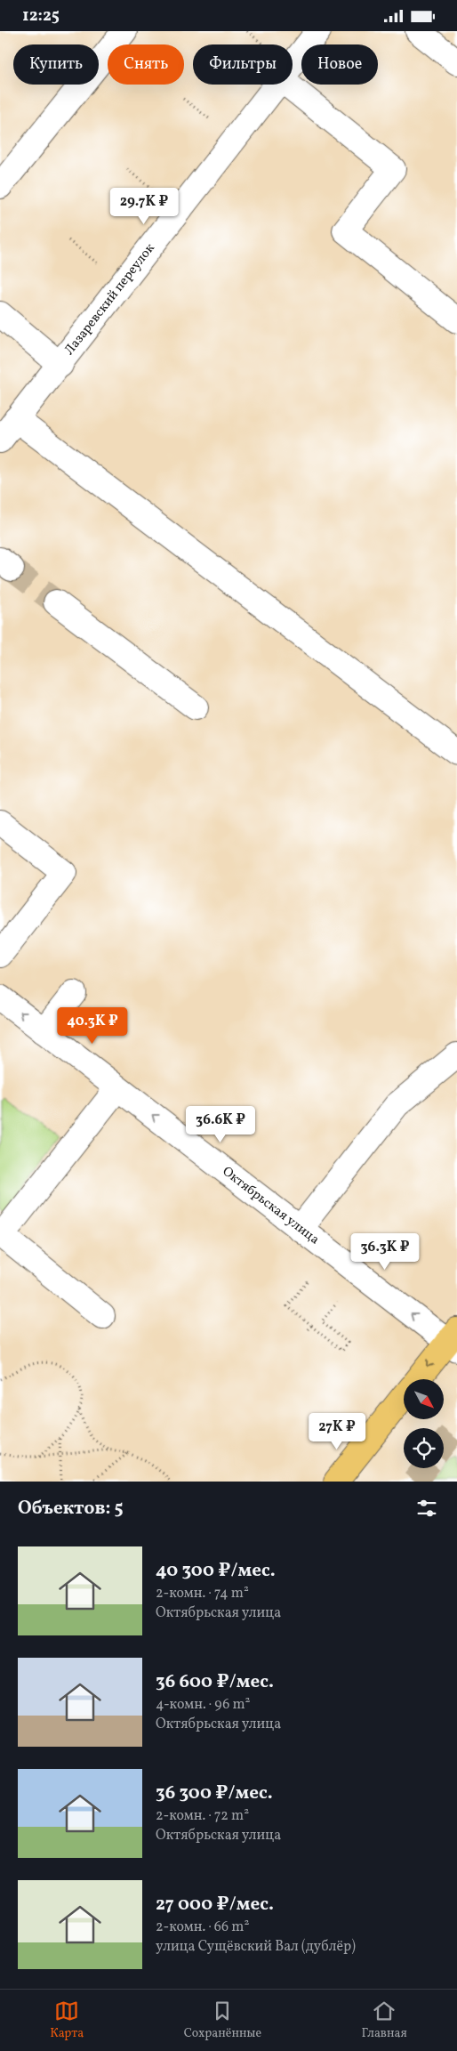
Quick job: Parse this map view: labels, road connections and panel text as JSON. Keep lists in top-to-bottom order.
{
  "streets": {
    "street": ["Лазаревский переулок", "Октябрьская улица"]
  },
  "one_way": ["Октябрьская улица"],
  "north": "bottom right",
  "page": {
    "status": "12:25",
    "chip": [
      "Купить",
      "Снять",
      "Фильтры",
      "Новое"
    ],
    "price": [
      "29.7K ₽",
      "40.3K ₽",
      "36.6K ₽",
      "36.3K ₽",
      "27K ₽"
    ],
    "heading": "Объектов: 5",
    "list": [
      {
        "name": "40 300 ₽/мес.",
        "note": "2-комн. · 74 m² · Октябрьская улица"
      },
      {
        "name": "36 600 ₽/мес.",
        "note": "4-комн. · 96 m² · Октябрьская улица"
      },
      {
        "name": "36 300 ₽/мес.",
        "note": "2-комн. · 72 m² · Октябрьская улица"
      },
      {
        "name": "27 000 ₽/мес.",
        "note": "2-комн. · 66 m² · улица Сущёвский Вал (дублёр)"
      }
    ],
    "tabs": ["Карта", "Сохранённые", "Главная"]
  }
}
